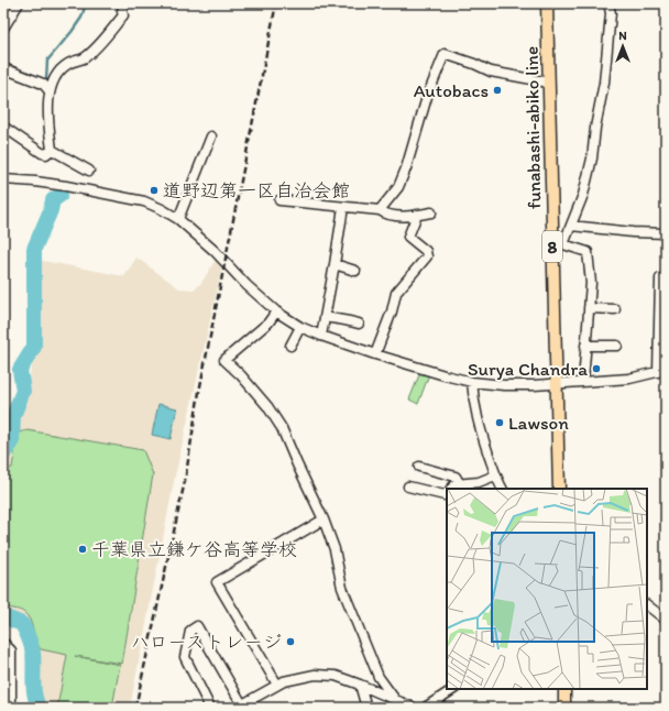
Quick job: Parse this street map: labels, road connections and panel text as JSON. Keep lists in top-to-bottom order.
{
  "streets": {
    "main road": ["funabashi-abiko line", "8"]
  },
  "places": [
    "Autobacs",
    "道野辺第一区自治会館",
    "Surya Chandra",
    "Lawson",
    "千葉県立鎌ケ谷高等学校",
    "ハローストレージ"
  ],
  "north": "top"
}
